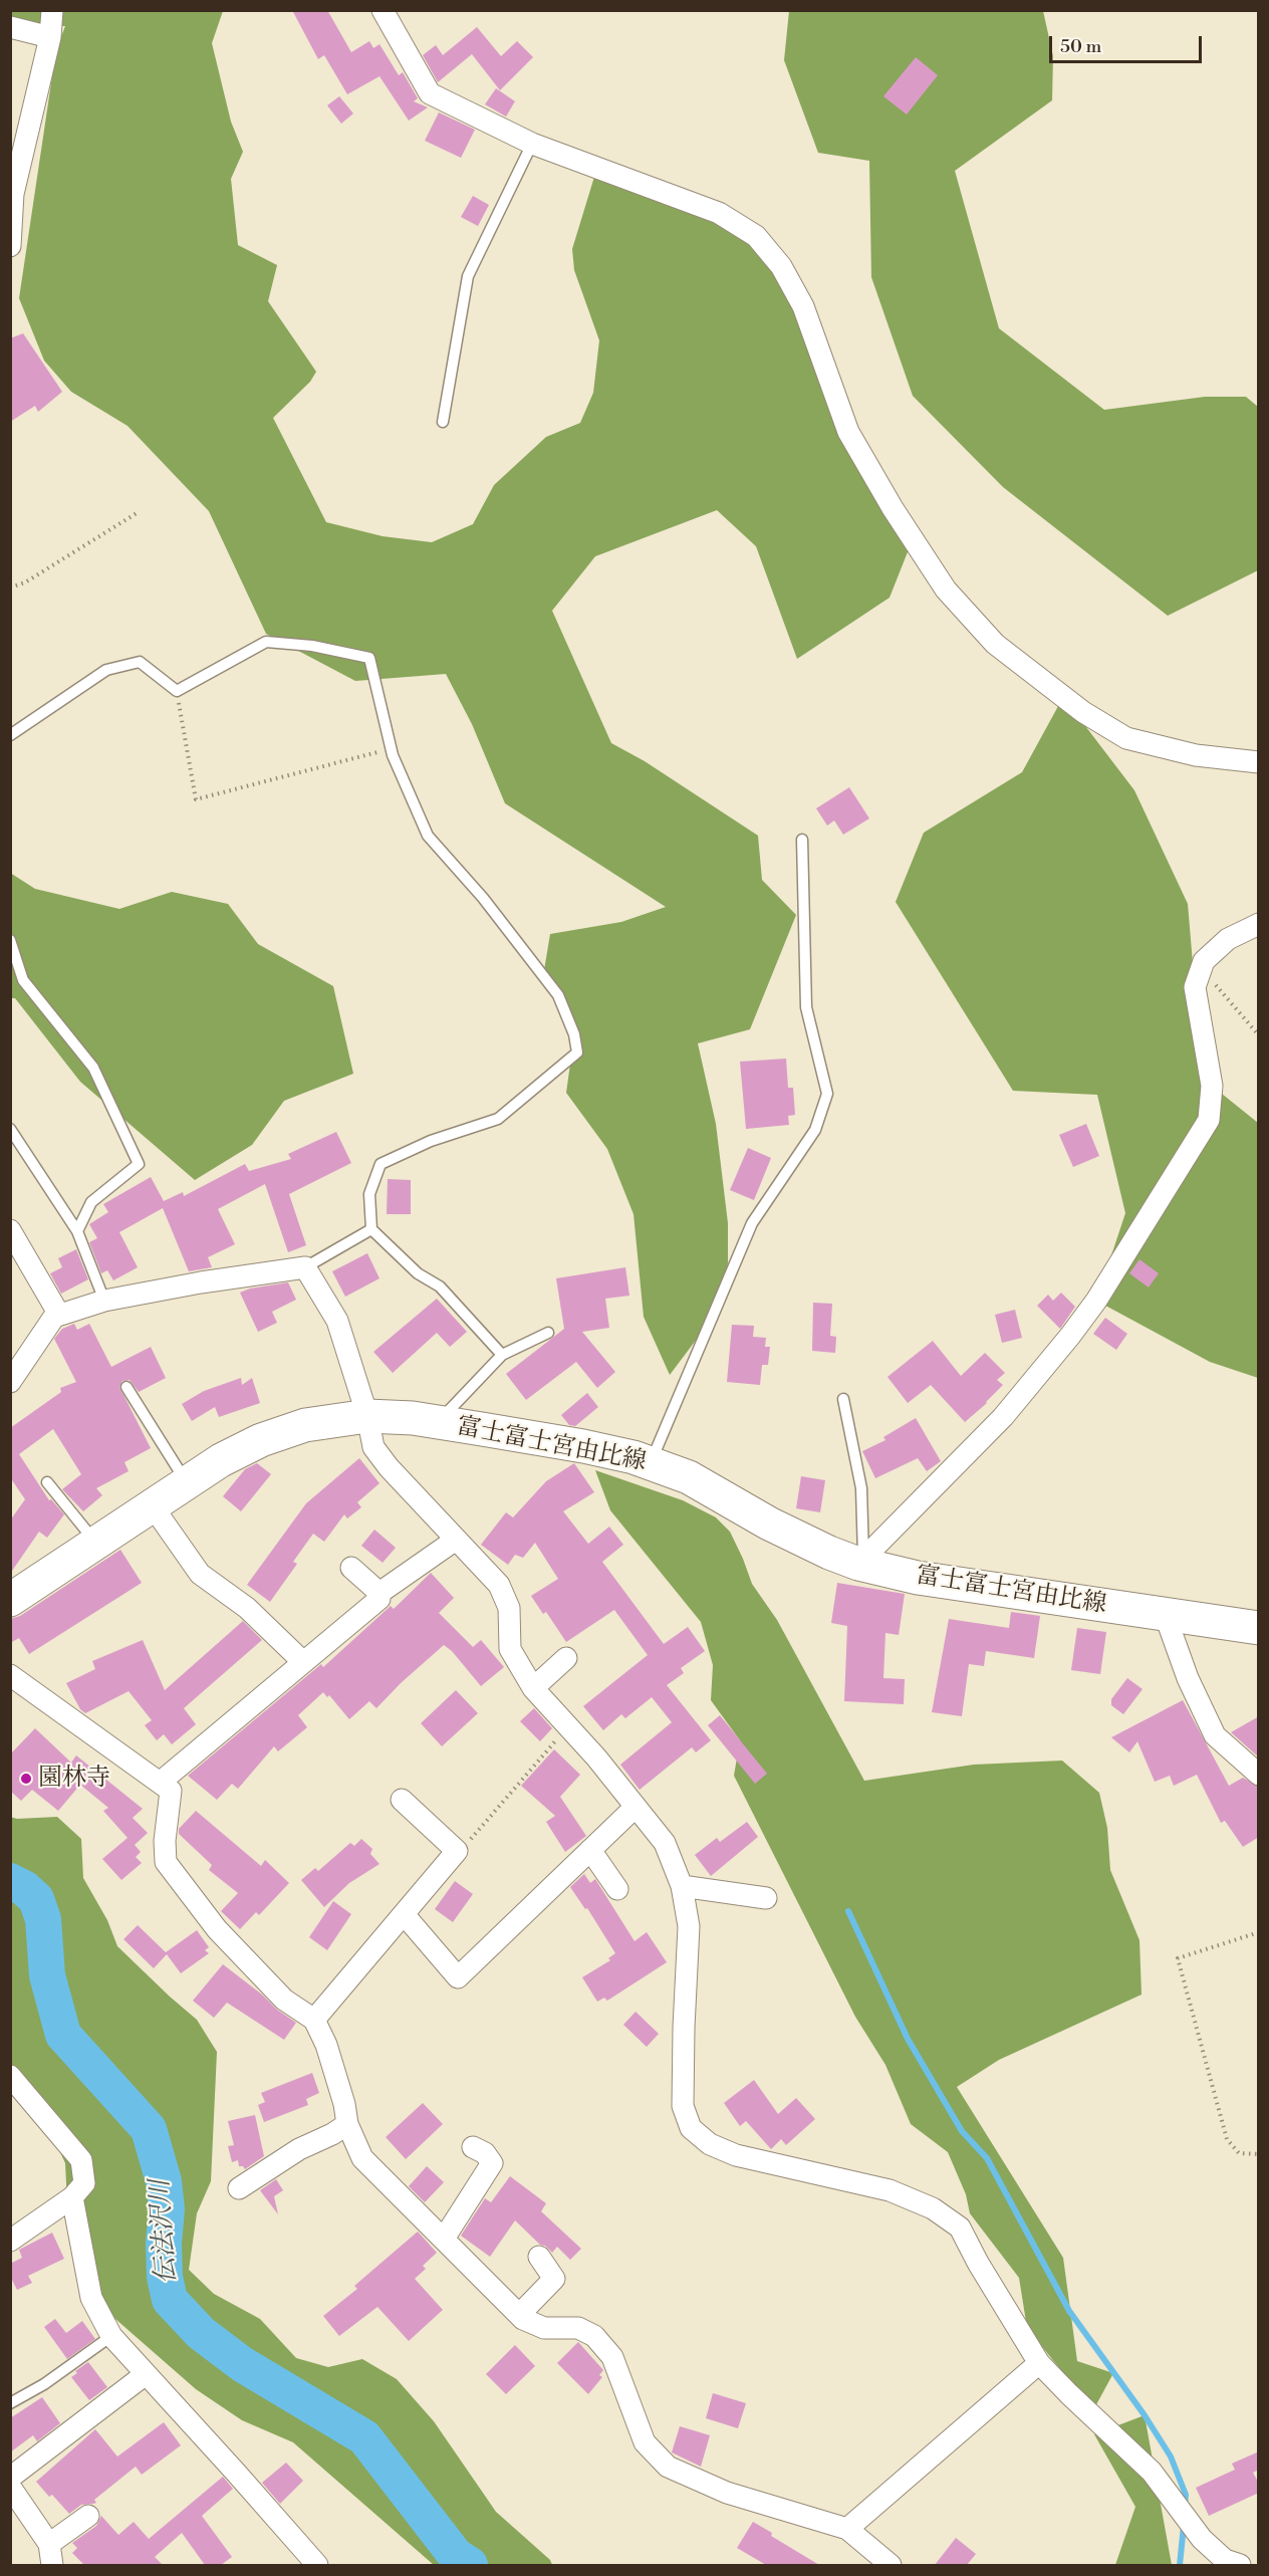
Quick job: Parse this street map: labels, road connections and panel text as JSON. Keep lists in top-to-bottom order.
{
  "streets": {
    "main road": ["富士富士宮由比線"]
  },
  "water": ["伝法沢川"],
  "places": ["園林寺"],
  "scale_bar": "50 m"
}
